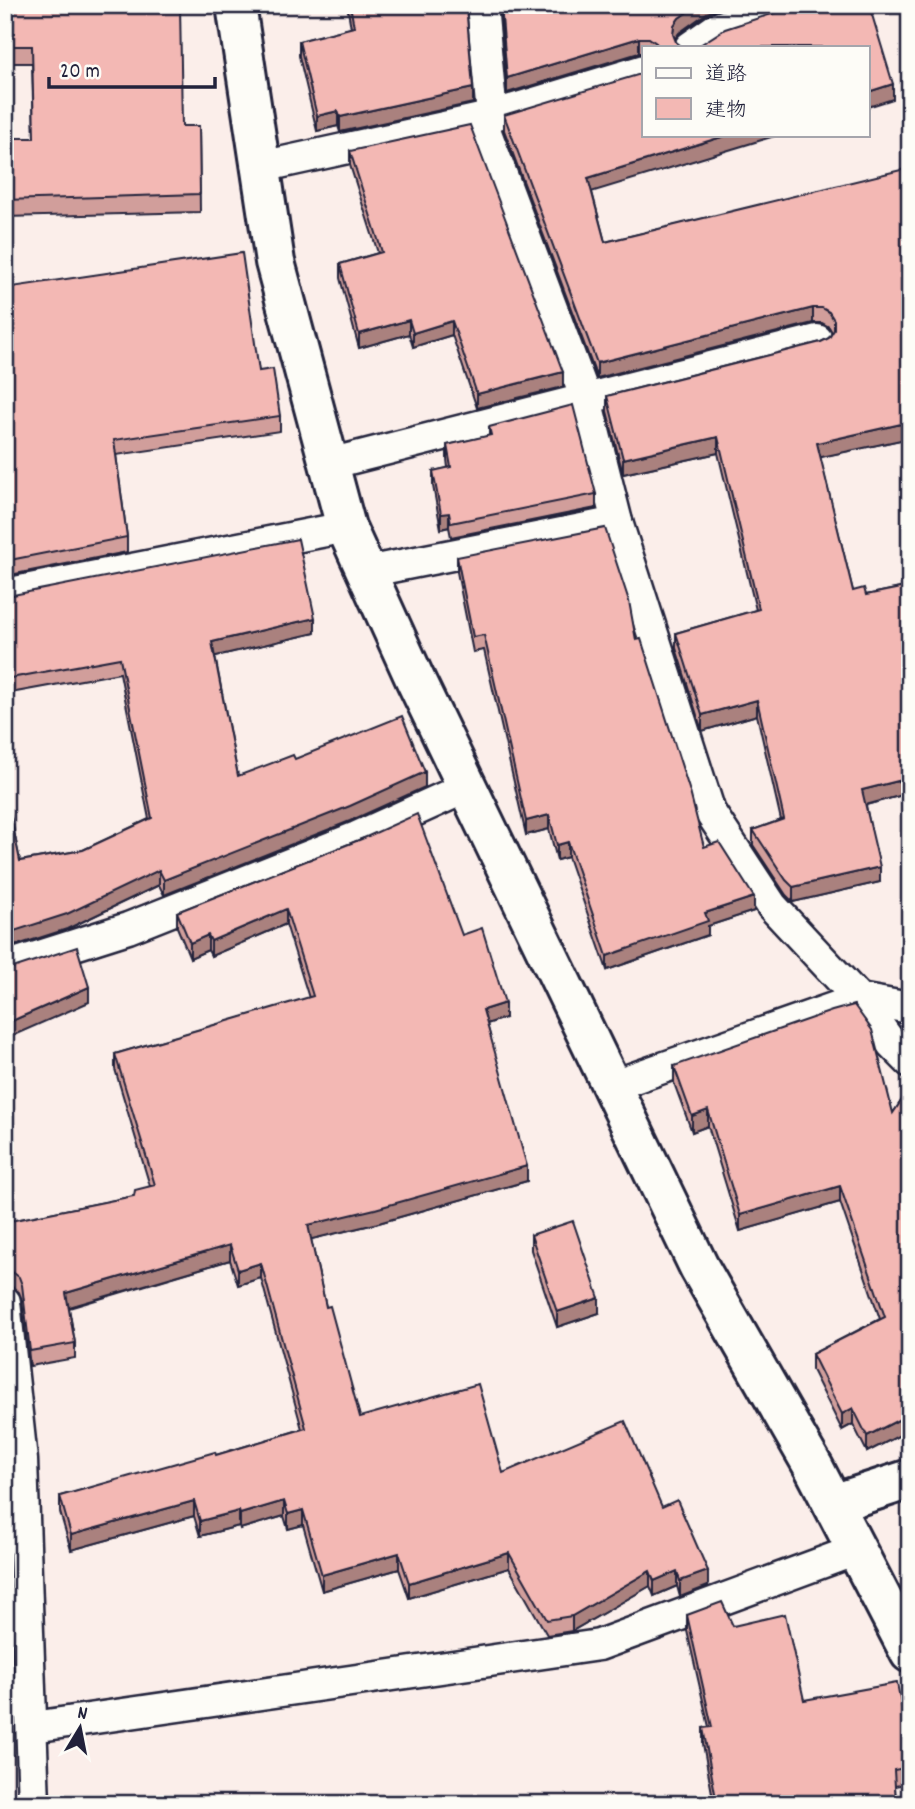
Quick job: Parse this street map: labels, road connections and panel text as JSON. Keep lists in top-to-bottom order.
{
  "legend": ["道路", "建物"],
  "scale_bar": "20 m",
  "north": "top"
}
